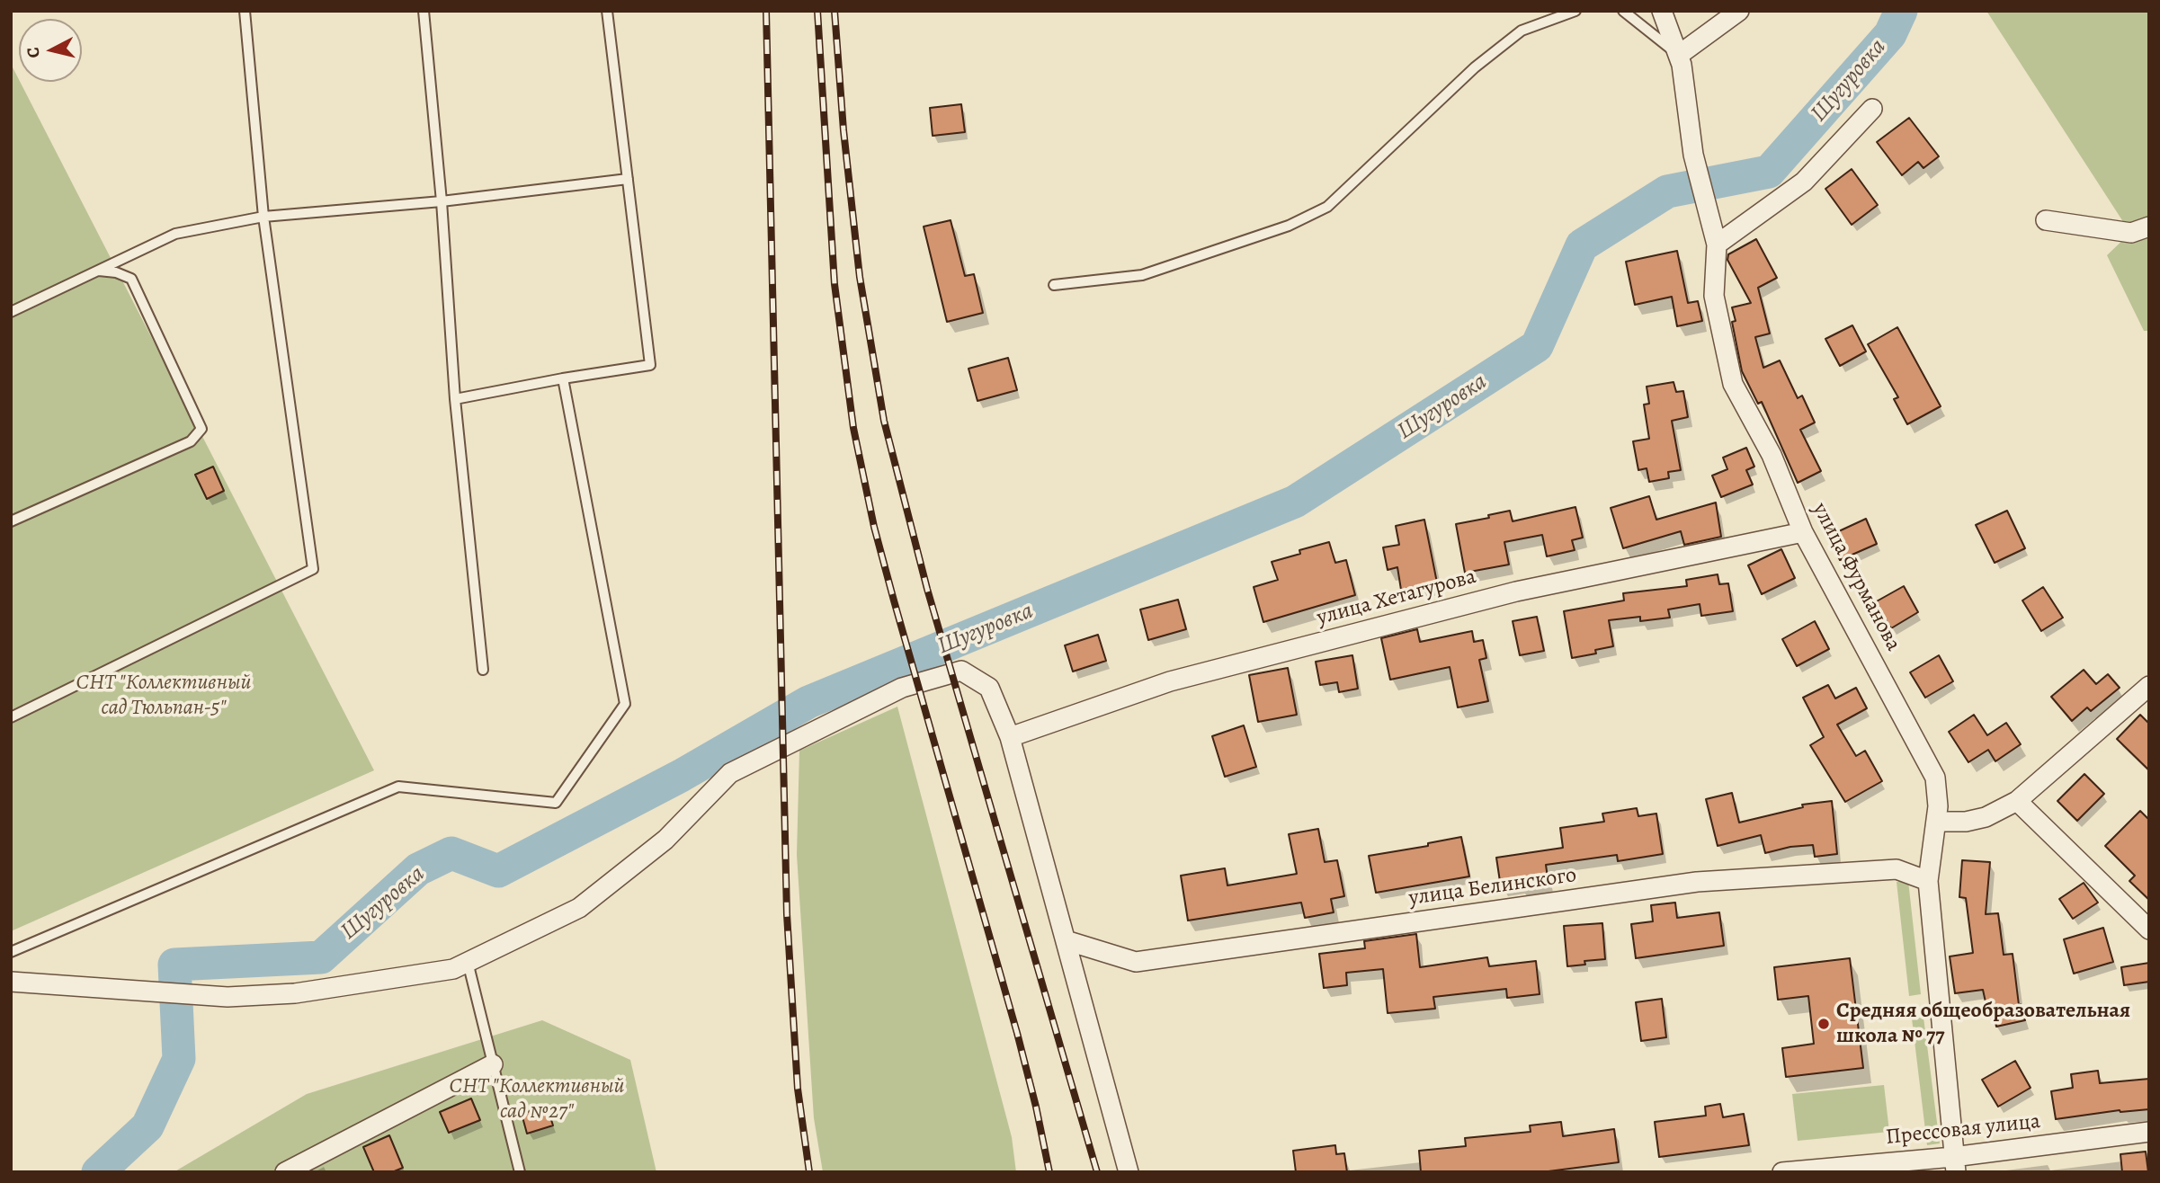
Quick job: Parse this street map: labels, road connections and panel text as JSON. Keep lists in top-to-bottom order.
{
  "streets": {
    "street": [
      "улица Фурманова",
      "улица Хетагурова",
      "улица Белинского",
      "Прессовая улица"
    ]
  },
  "crossings": [
    ["улица Фурманова", "улица Хетагурова"],
    ["улица Фурманова", "улица Белинского"],
    ["улица Фурманова", "Прессовая улица"]
  ],
  "water": ["Шугуровка"],
  "parks": ["СНТ \"Коллективный сад Тюльпан-5\"", "СНТ \"Коллективный сад №27\""],
  "places": ["Средняя общеобразовательная школа № 77"],
  "north": "left"
}
